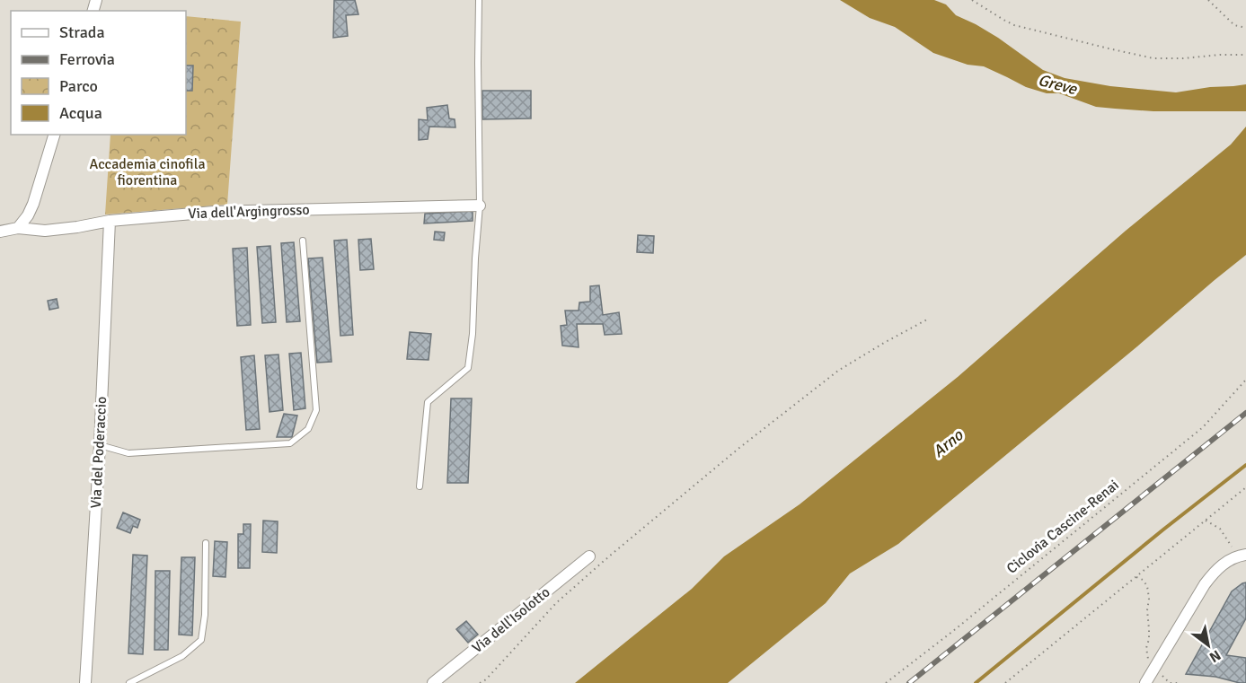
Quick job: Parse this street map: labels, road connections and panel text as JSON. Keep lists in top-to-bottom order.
{
  "streets": {
    "street": ["Via dell'Argingrosso", "Via del Poderaccio", "Via dell'Isolotto"],
    "path": ["Ciclovia Cascine-Renai"]
  },
  "crossings": [
    ["Via dell'Argingrosso", "Via del Poderaccio"]
  ],
  "water": ["Greve", "Arno"],
  "parks": ["Accademia cinofila fiorentina"],
  "legend": [
    "Strada",
    "Ferrovia",
    "Parco",
    "Acqua"
  ],
  "north": "bottom right"
}
